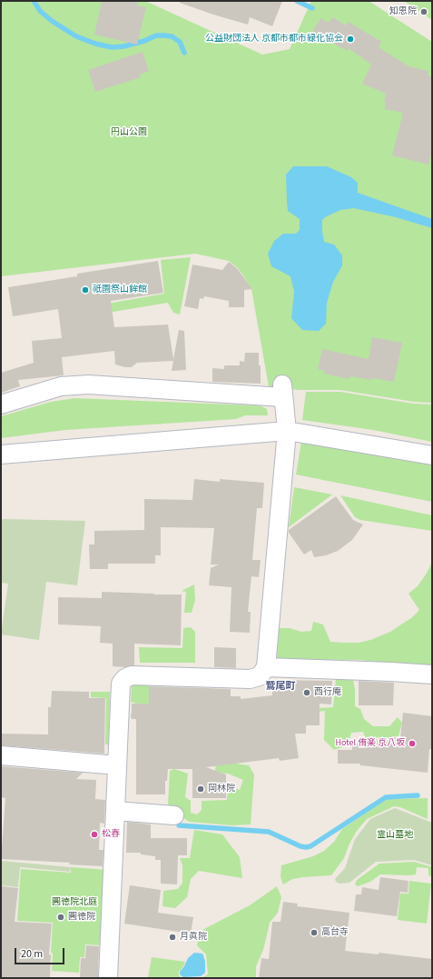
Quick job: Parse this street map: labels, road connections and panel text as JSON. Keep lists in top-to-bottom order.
{
  "districts": ["鷲尾町"],
  "parks": ["円山公園", "霊山墓地", "圓徳院北庭"],
  "places": [
    "知恩院",
    "公益財団法人 京都市都市緑化協会",
    "祇園祭山鉾館",
    "西行庵",
    "Hotel 侑楽 京八坂",
    "岡林院",
    "松春",
    "圓徳院",
    "高台寺",
    "月眞院"
  ],
  "scale_bar": "20 m"
}
